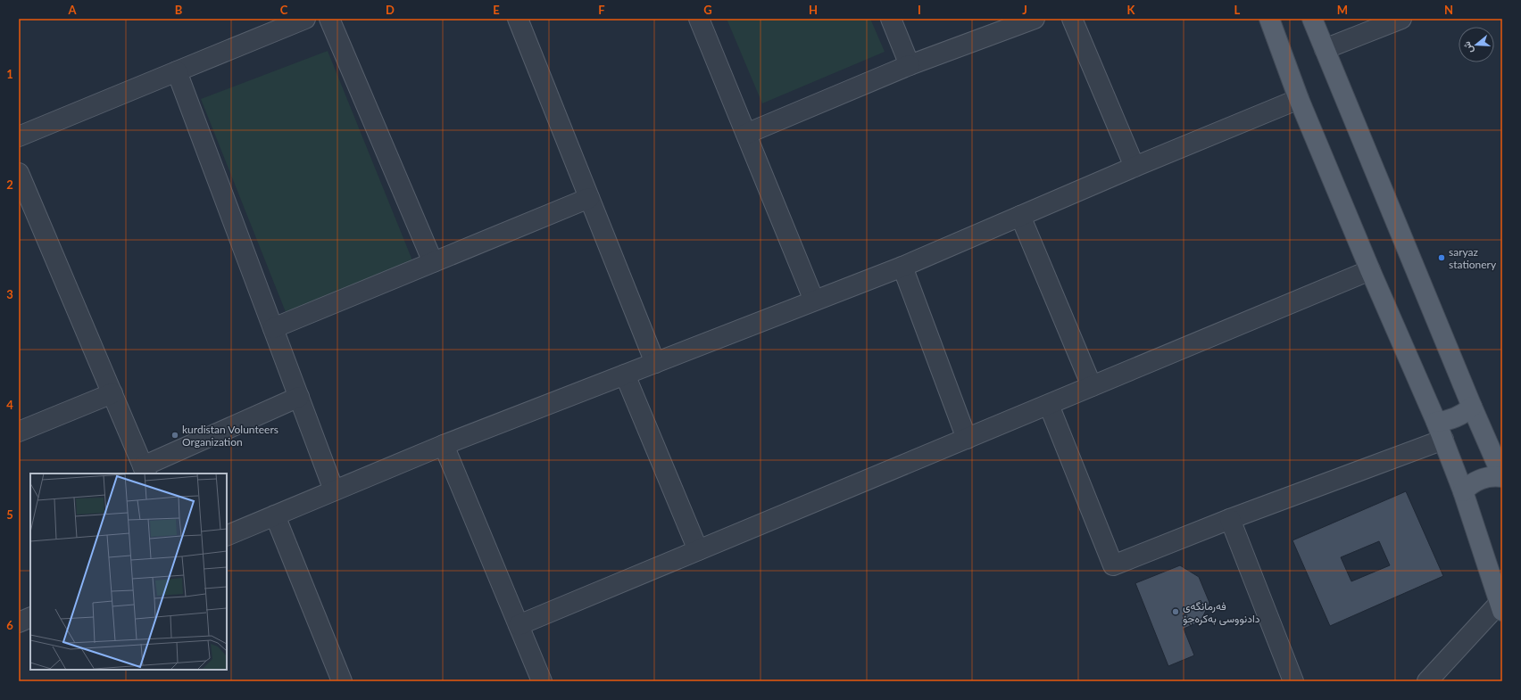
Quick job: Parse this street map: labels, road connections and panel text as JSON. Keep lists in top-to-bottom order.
{
  "places": ["saryaz stationery", "kurdistan Volunteers Organization", "فەرمانگەی دادنووسی بەکرەجۆ"],
  "north": "left",
  "grid": {
    "columns": [
      "A",
      "B",
      "C",
      "D",
      "E",
      "F",
      "G",
      "H",
      "I",
      "J",
      "K",
      "L",
      "M",
      "N"
    ],
    "rows": [
      "1",
      "2",
      "3",
      "4",
      "5",
      "6"
    ]
  }
}
